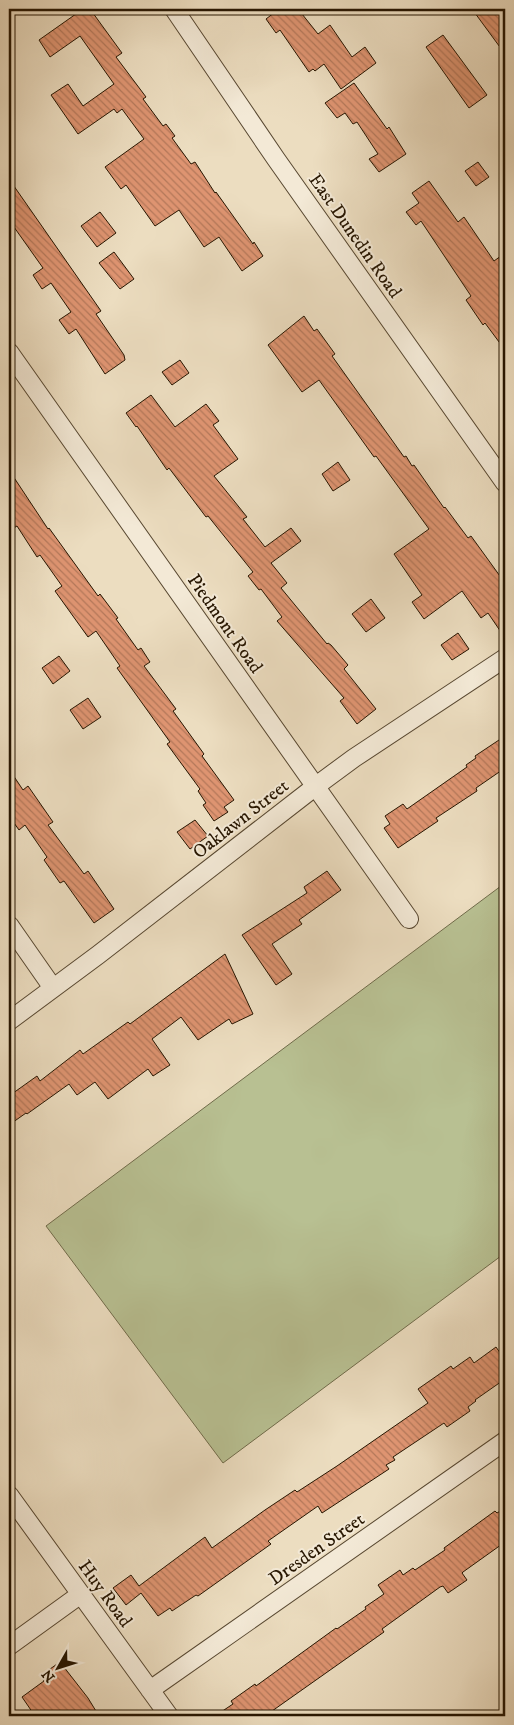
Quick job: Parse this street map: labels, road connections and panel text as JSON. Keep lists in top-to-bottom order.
{
  "streets": {
    "street": [
      "East Dunedin Road",
      "Piedmont Road",
      "Oaklawn Street",
      "Dresden Street",
      "Huy Road"
    ]
  },
  "crossings": [
    ["Piedmont Road", "Oaklawn Street"],
    ["Dresden Street", "Huy Road"]
  ],
  "north": "bottom left"
}
